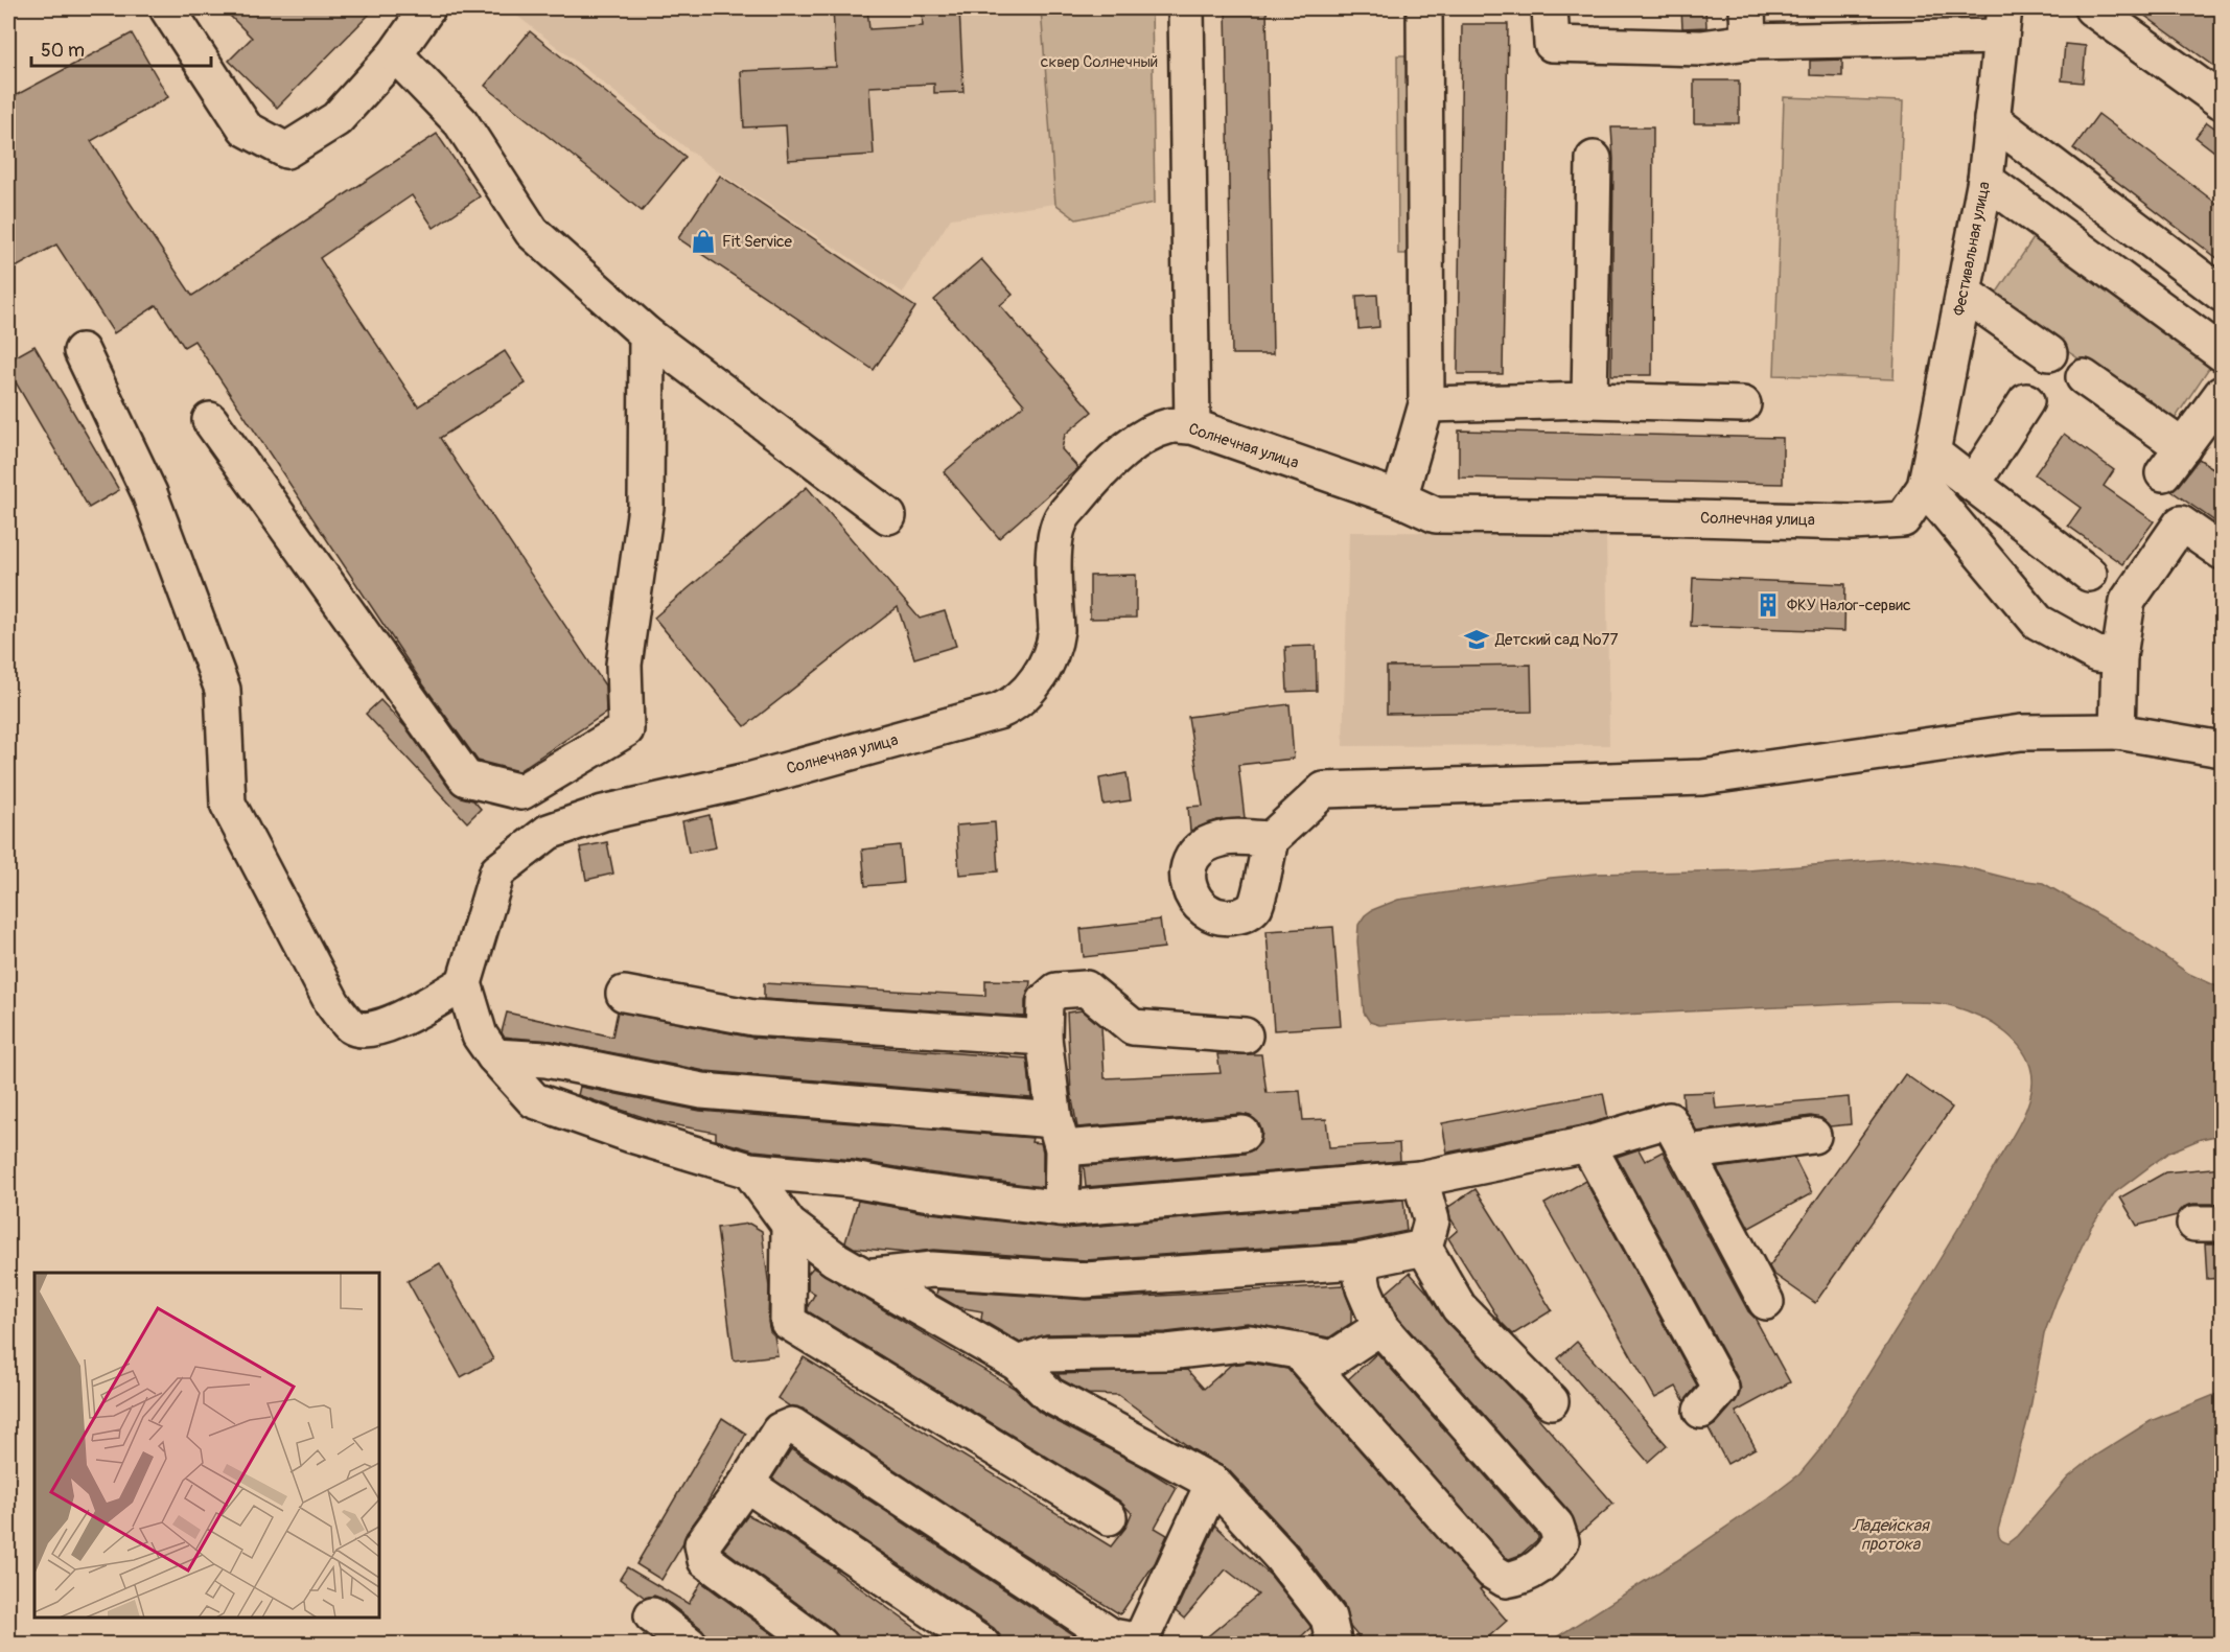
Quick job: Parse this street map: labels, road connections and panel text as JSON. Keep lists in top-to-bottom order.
{
  "streets": {
    "street": ["Фестивальная улица", "Солнечная улица"]
  },
  "crossings": [
    ["Фестивальная улица", "Солнечная улица"]
  ],
  "water": ["Ладейская протока"],
  "parks": ["сквер Солнечный"],
  "places": {
    "shop": ["Fit Service"],
    "building": ["ФКУ Налог-сервис"],
    "school or university": ["Детский сад №77"]
  },
  "scale_bar": "50 m"
}
